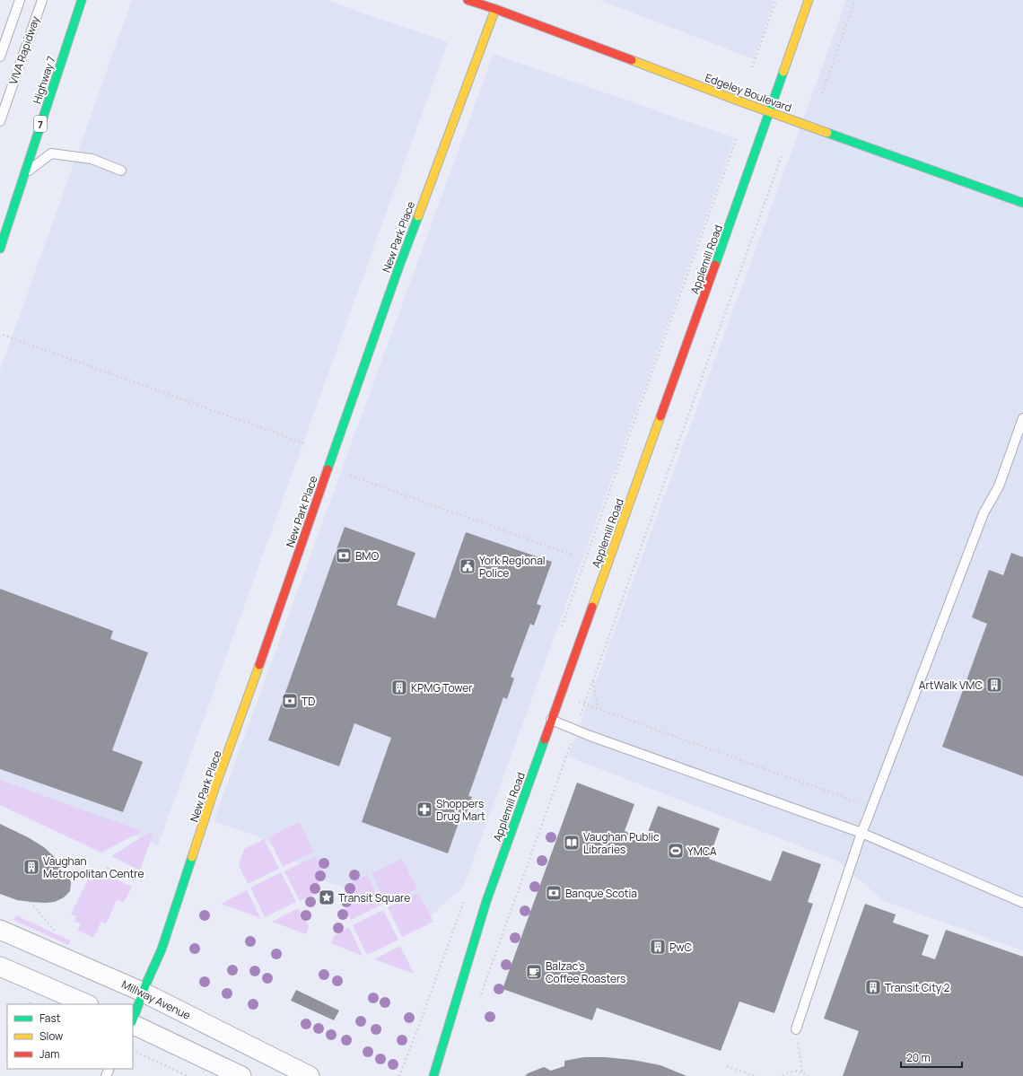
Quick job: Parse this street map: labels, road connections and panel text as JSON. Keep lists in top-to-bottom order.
{
  "streets": {
    "street": [
      "Highway 7",
      "Edgeley Boulevard",
      "7",
      "New Park Place",
      "Applemill Road",
      "Millway Avenue"
    ],
    "lane": ["VIVA Rapidway"]
  },
  "crossings": [
    ["Edgeley Boulevard", "New Park Place"],
    ["Edgeley Boulevard", "Applemill Road"],
    ["New Park Place", "Millway Avenue"]
  ],
  "places": {
    "bank": ["BMO", "TD", "Banque Scotia"],
    "public building": ["York Regional Police"],
    "building": [
      "ArtWalk VMC",
      "KPMG Tower",
      "Vaughan Metropolitan Centre",
      "PwC",
      "Transit City 2"
    ],
    "pharmacy": ["Shoppers Drug Mart"],
    "library": ["Vaughan Public Libraries"],
    "sports": ["YMCA"],
    "place": ["Transit Square"],
    "cafe": ["Balzac’s Coffee Roasters"]
  },
  "legend": ["Fast", "Slow", "Jam"],
  "scale_bar": "20 m"
}
